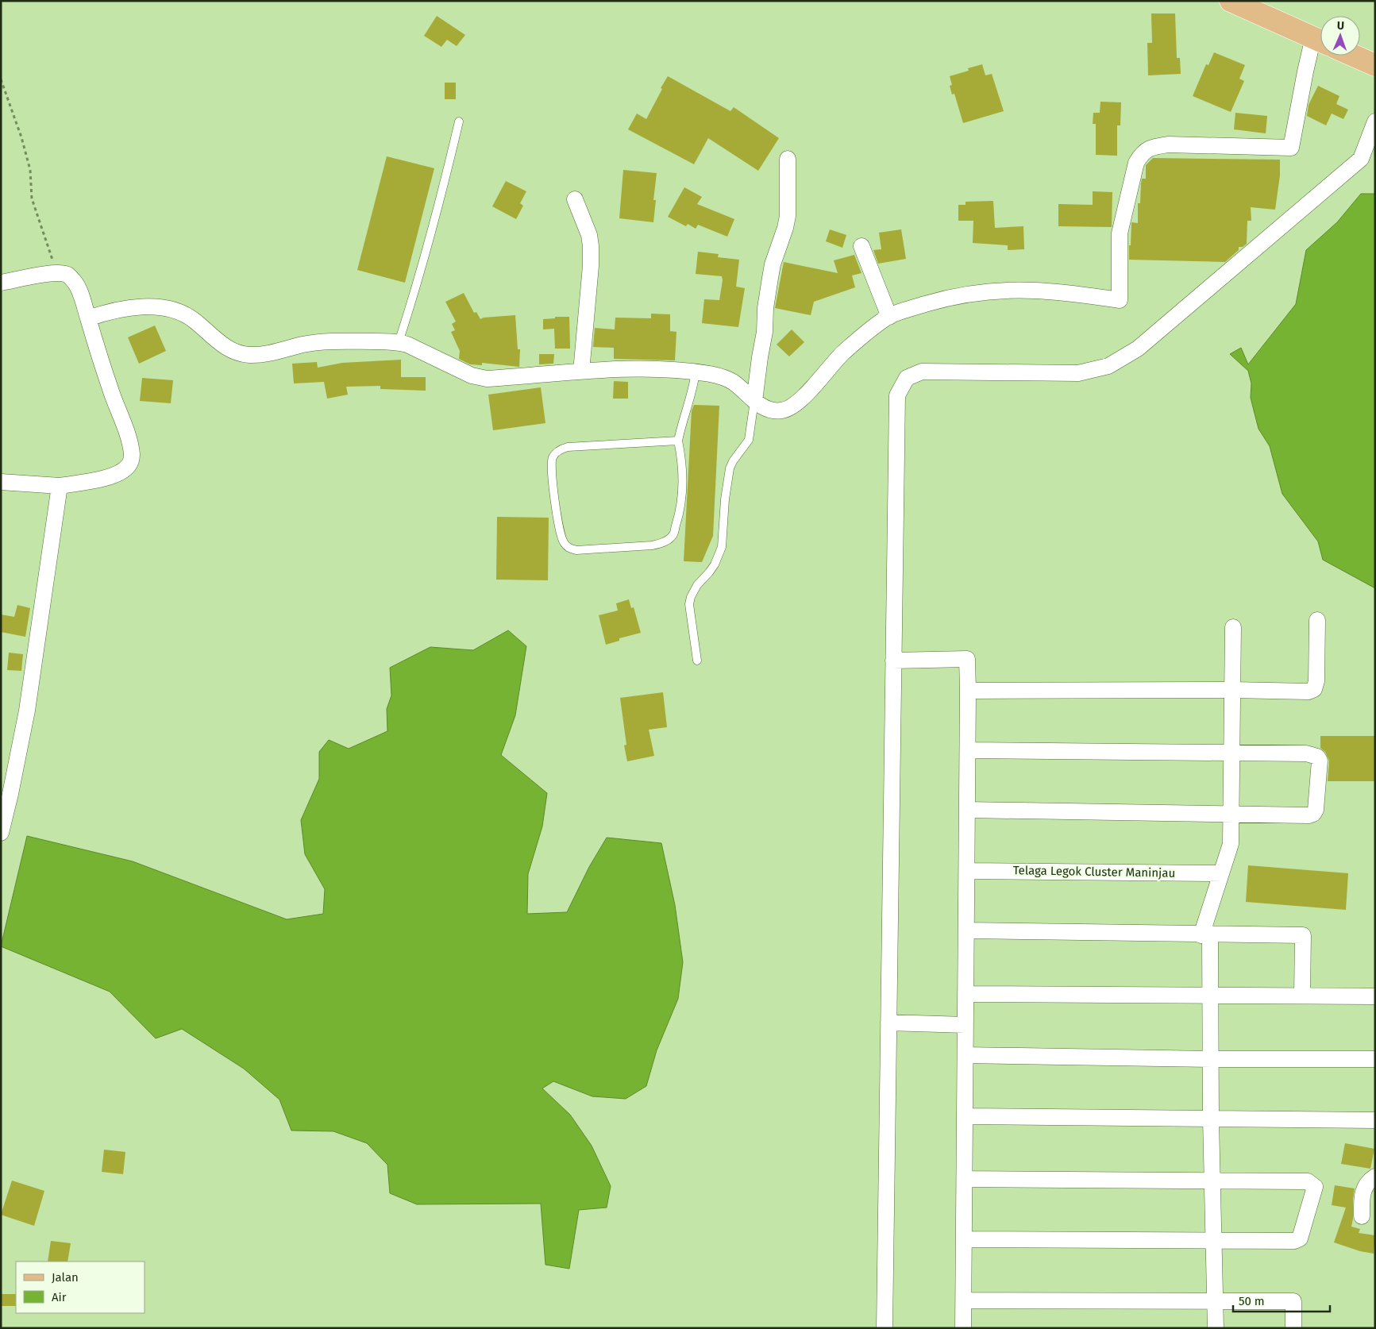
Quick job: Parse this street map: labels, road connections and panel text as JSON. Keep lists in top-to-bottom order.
{
  "streets": {
    "street": ["Telaga Legok Cluster Maninjau"]
  },
  "legend": ["Jalan", "Air"],
  "scale_bar": "50 m",
  "north": "top"
}
